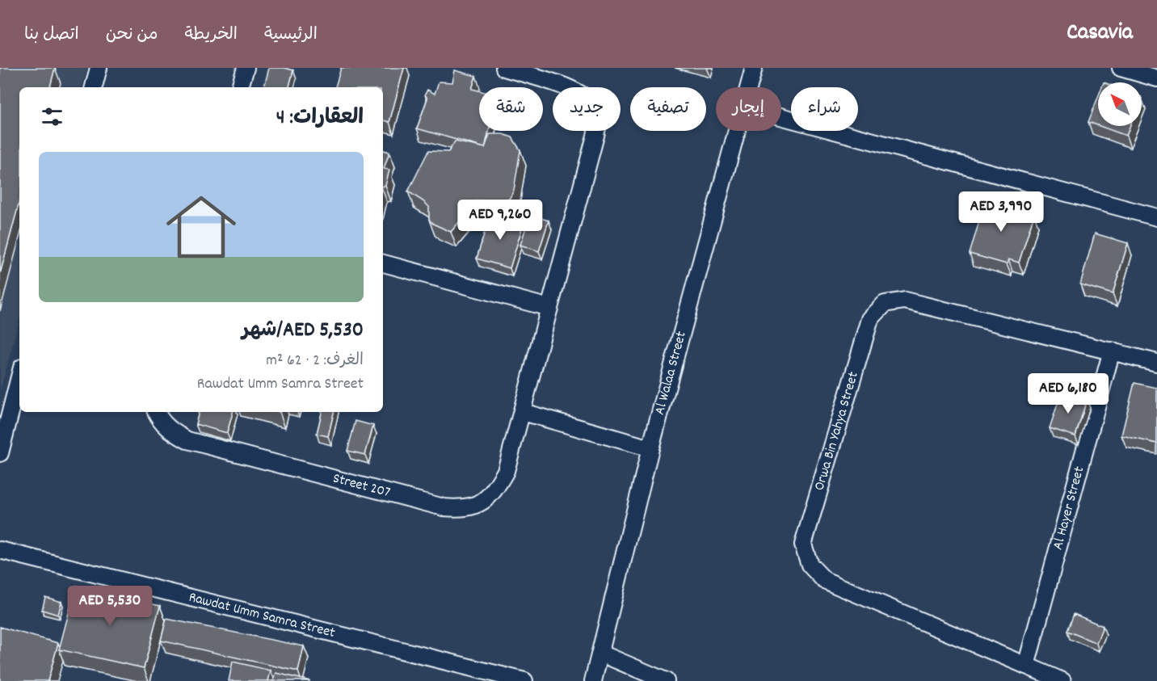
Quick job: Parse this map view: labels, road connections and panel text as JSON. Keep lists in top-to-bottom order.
{
  "streets": {
    "street": [
      "Al Walaa Street",
      "Orwa Bin Yahya Street",
      "Street 207",
      "Al Hayer Street",
      "Rawdat Umm Samra Street"
    ]
  },
  "crossings": [
    ["Orwa Bin Yahya Street", "Al Hayer Street"]
  ],
  "north": "top left",
  "page": {
    "header": "Casavia",
    "nav": [
      "الرئيسية",
      "الخريطة",
      "من نحن",
      "اتصل بنا"
    ],
    "chip": [
      "شراء",
      "إيجار",
      "تصفية",
      "جديد",
      "شقة"
    ],
    "heading": "العقارات: 4",
    "list": [
      {
        "name": "AED 5,530/شهر",
        "note": "الغرف: 2 · 62 m² · Rawdat Umm Samra Street"
      }
    ],
    "price": [
      "AED 3,990",
      "AED 9,260",
      "AED 6,180",
      "AED 5,530"
    ]
  }
}
